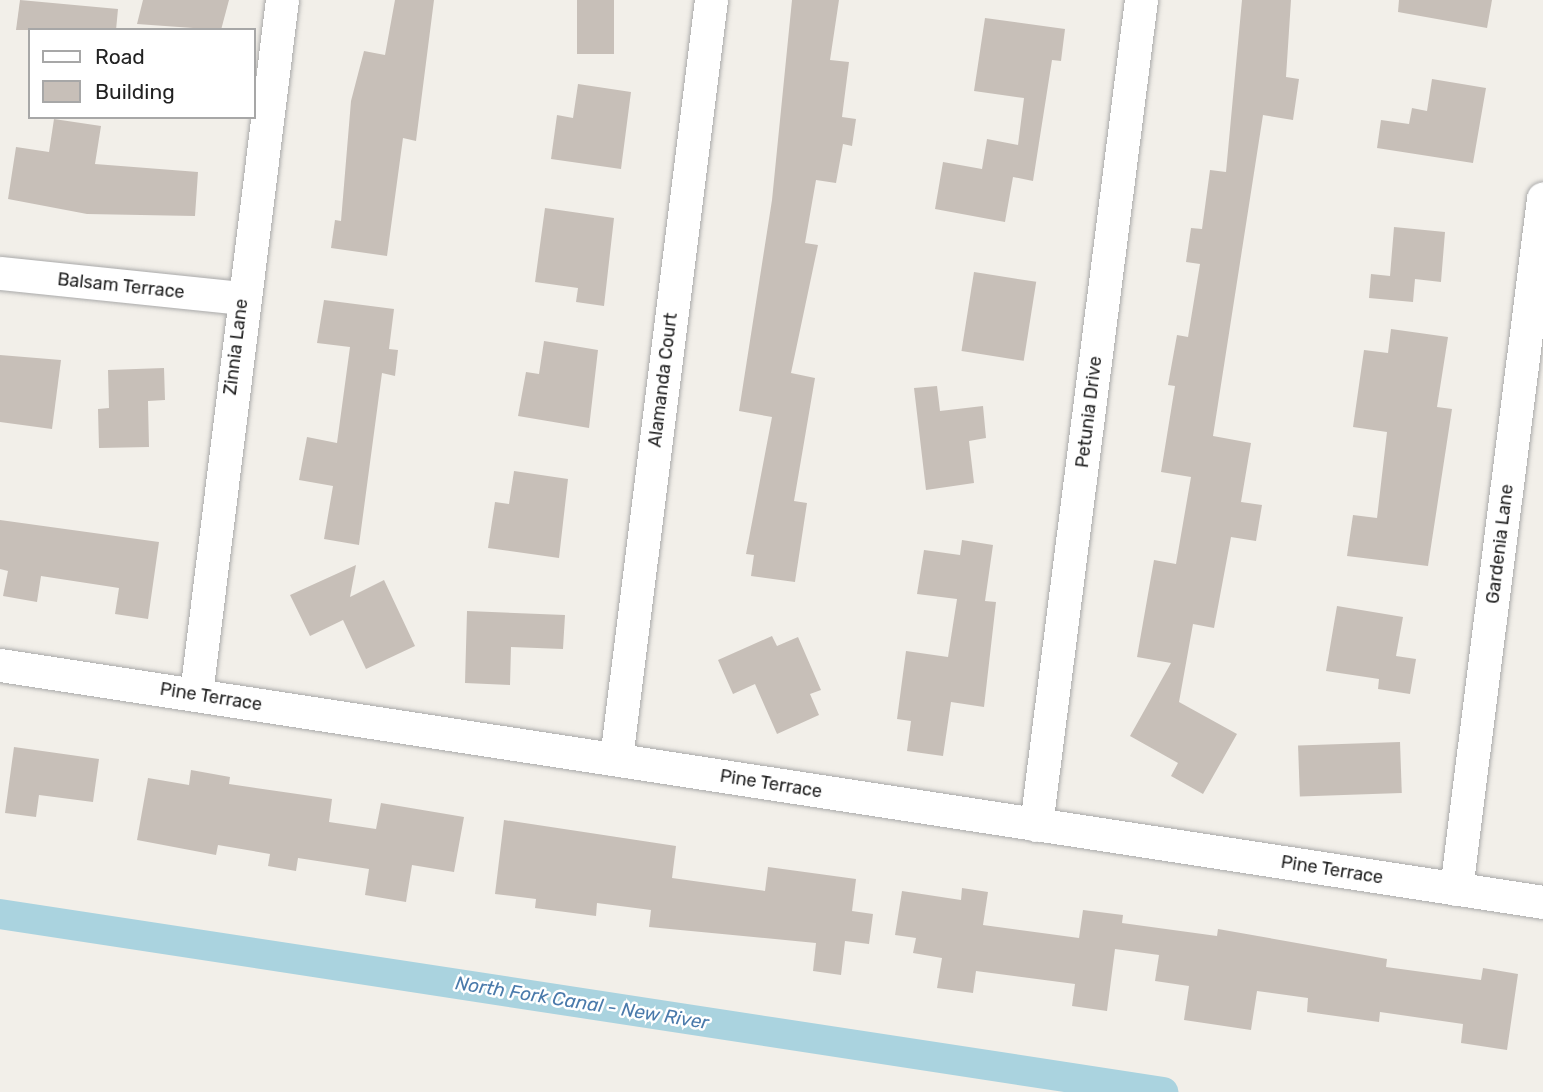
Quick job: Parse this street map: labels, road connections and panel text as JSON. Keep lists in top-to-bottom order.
{
  "streets": {
    "street": [
      "Balsam Terrace",
      "Zinnia Lane",
      "Alamanda Court",
      "Petunia Drive",
      "Gardenia Lane",
      "Pine Terrace"
    ]
  },
  "crossings": [
    ["Balsam Terrace", "Zinnia Lane"],
    ["Zinnia Lane", "Pine Terrace"],
    ["Alamanda Court", "Pine Terrace"],
    ["Petunia Drive", "Pine Terrace"],
    ["Gardenia Lane", "Pine Terrace"]
  ],
  "water": ["North Fork Canal - New River"],
  "legend": ["Road", "Building"]
}
